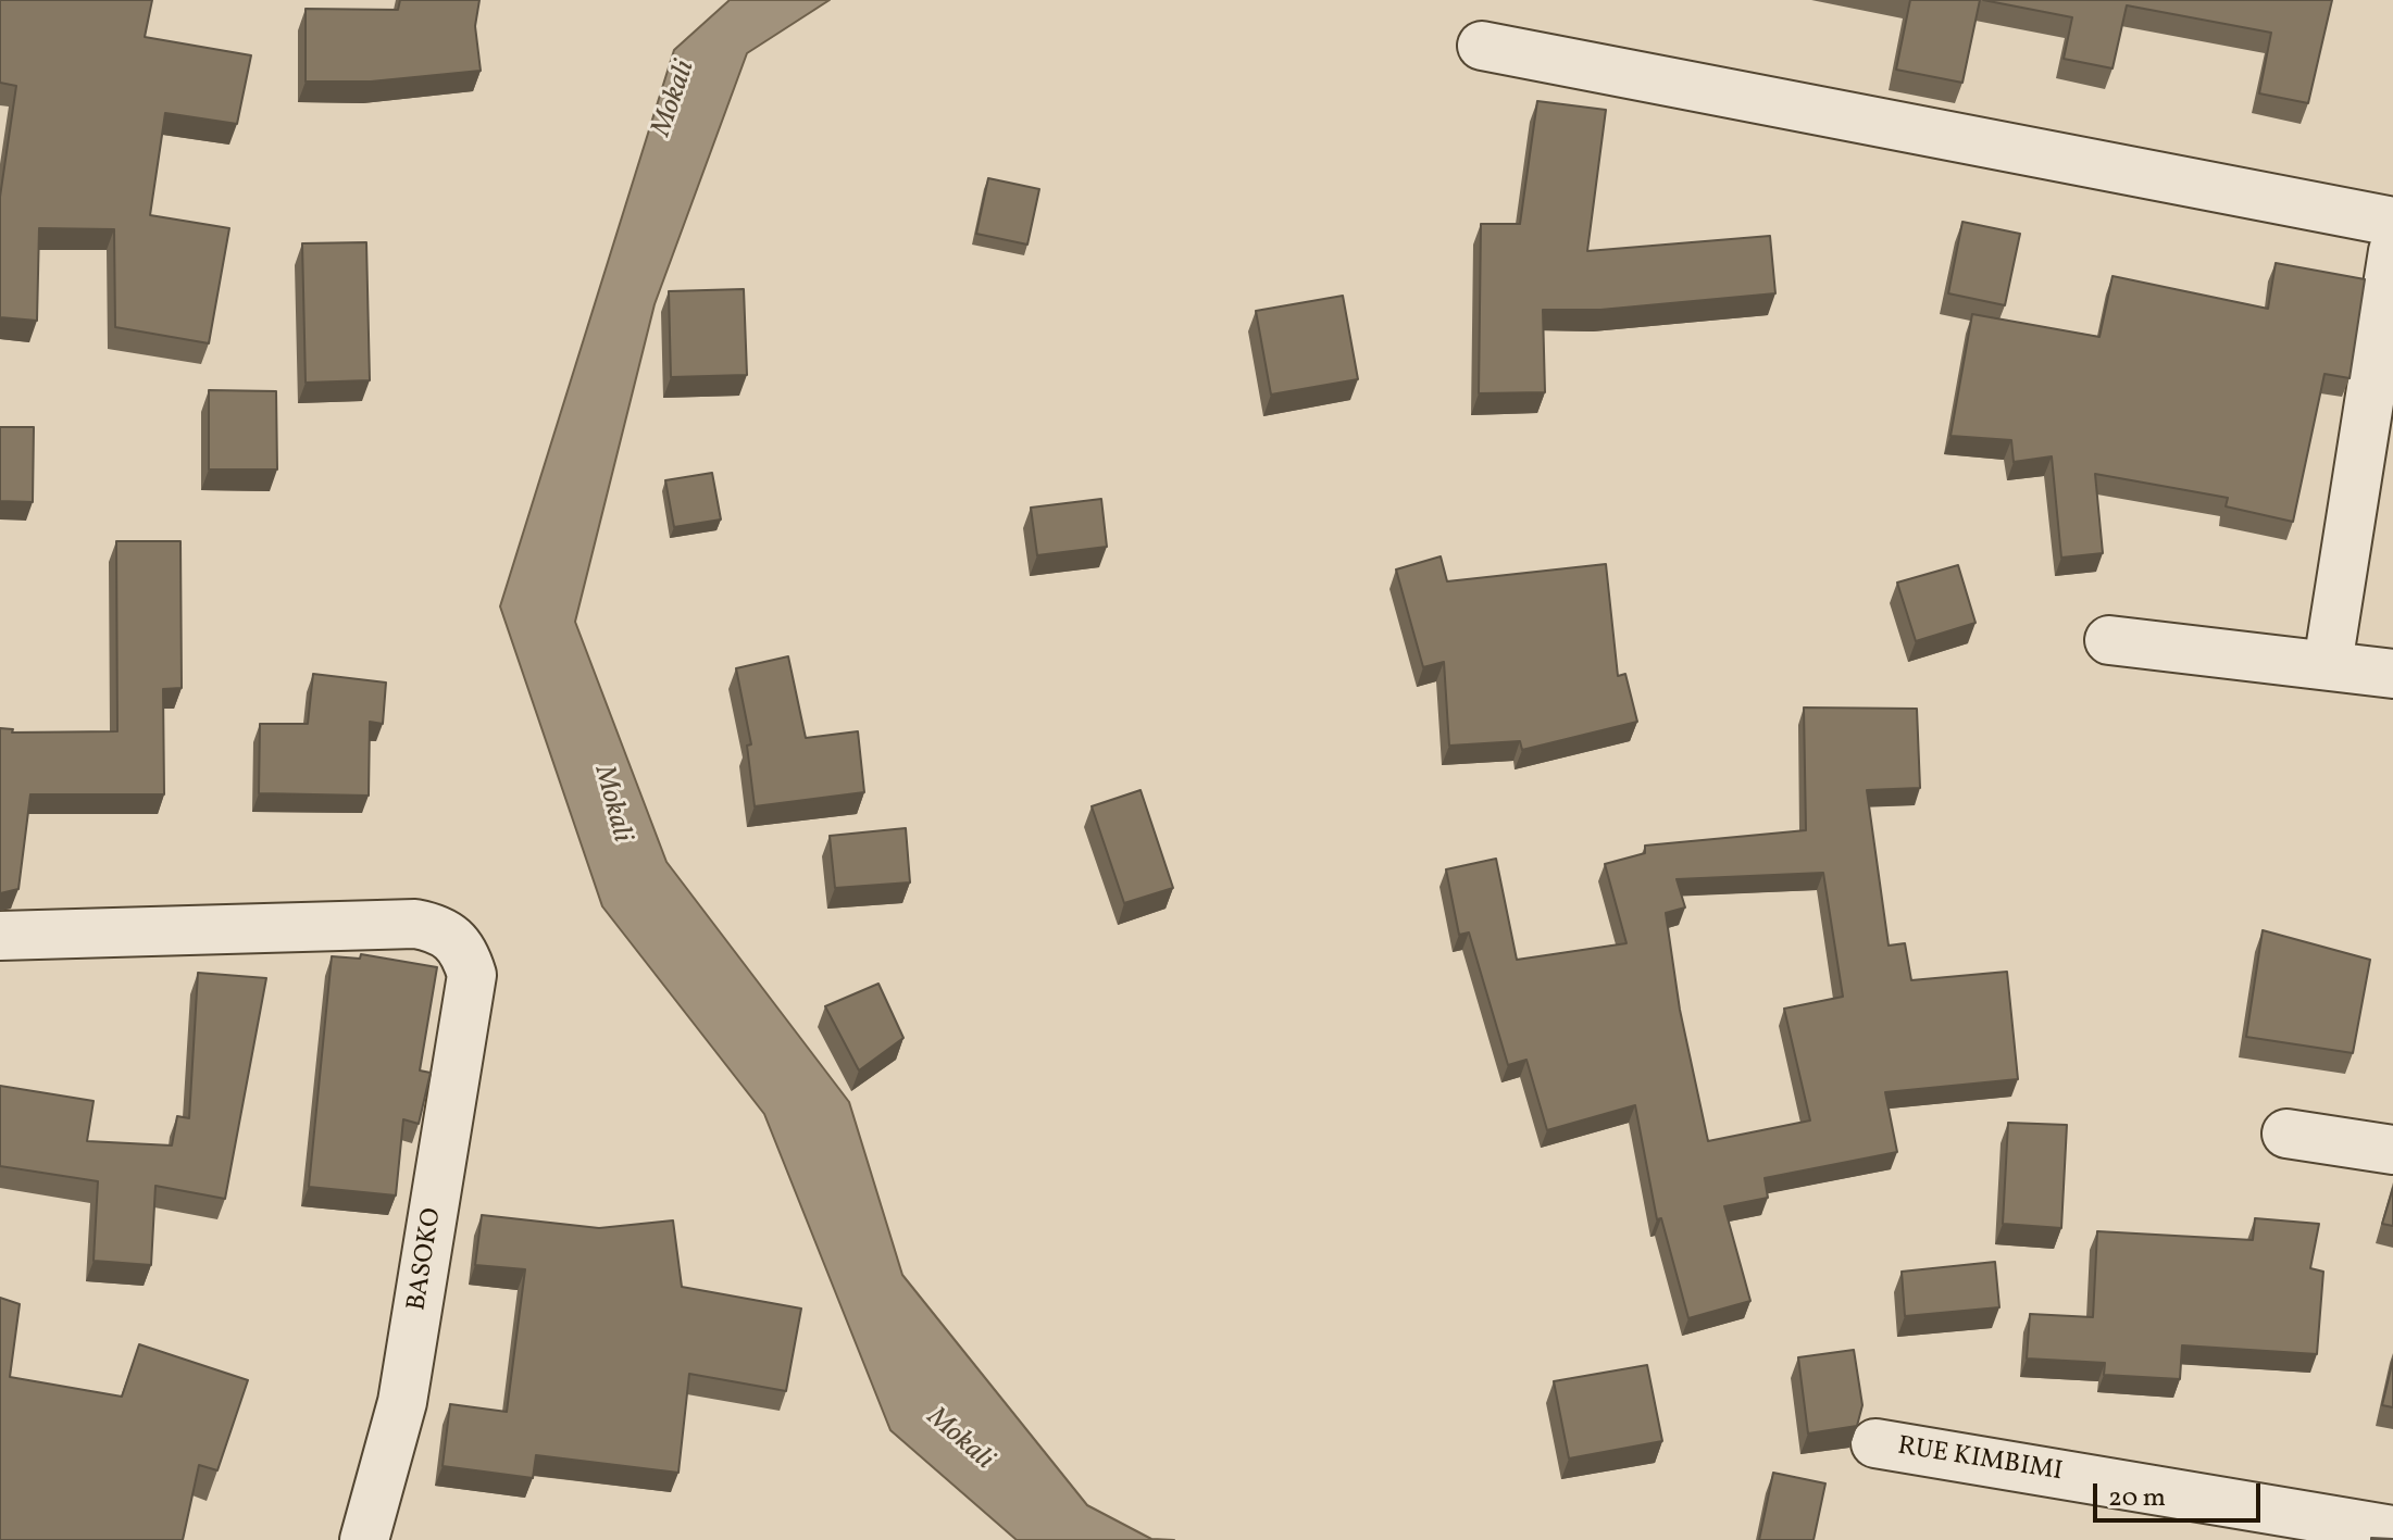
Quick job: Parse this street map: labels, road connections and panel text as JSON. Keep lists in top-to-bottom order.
{
  "streets": {
    "street": ["BASOKO", "RUE KIMBIMI"]
  },
  "water": ["Mokali"],
  "scale_bar": "20 m"
}
